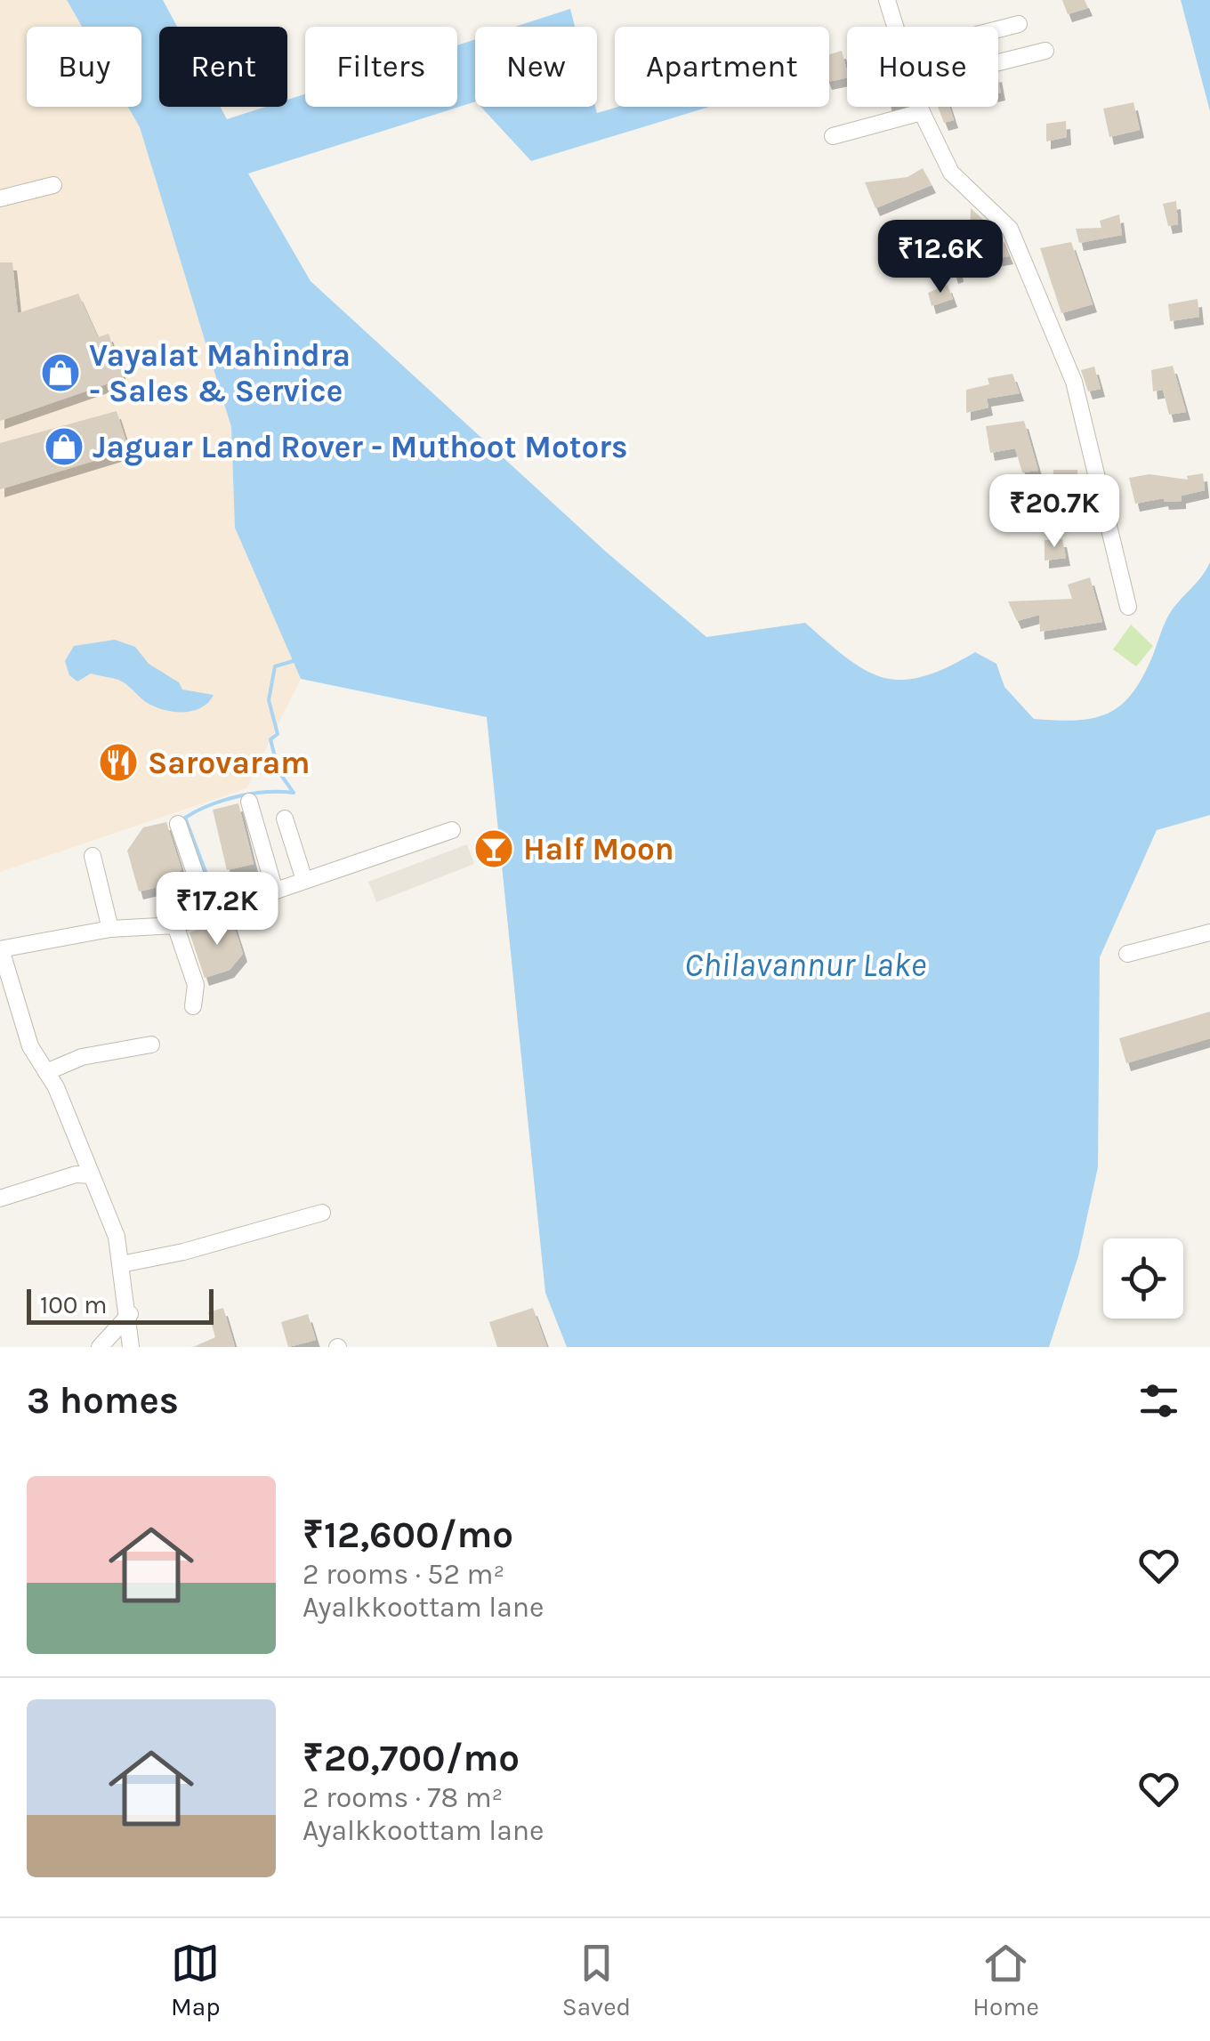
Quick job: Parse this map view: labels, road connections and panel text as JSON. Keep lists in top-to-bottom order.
{
  "water": ["Chilavannur Lake"],
  "places": {
    "shop": ["Vayalat Mahindra - Sales & Service", "Jaguar Land Rover - Muthoot Motors"],
    "restaurant": ["Sarovaram"],
    "bar": ["Half Moon"]
  },
  "scale_bar": "100 m",
  "page": {
    "chip": [
      "Buy",
      "Rent",
      "Filters",
      "New",
      "Apartment",
      "House"
    ],
    "price": ["₹12.6K", "₹20.7K", "₹17.2K"],
    "scale": "100 m",
    "heading": "3 homes",
    "list": [
      {
        "name": "₹12,600/mo",
        "note": "2 rooms · 52 m² · Ayalkkoottam lane"
      },
      {
        "name": "₹20,700/mo",
        "note": "2 rooms · 78 m² · Ayalkkoottam lane"
      }
    ],
    "tabs": ["Map", "Saved", "Home"]
  }
}
